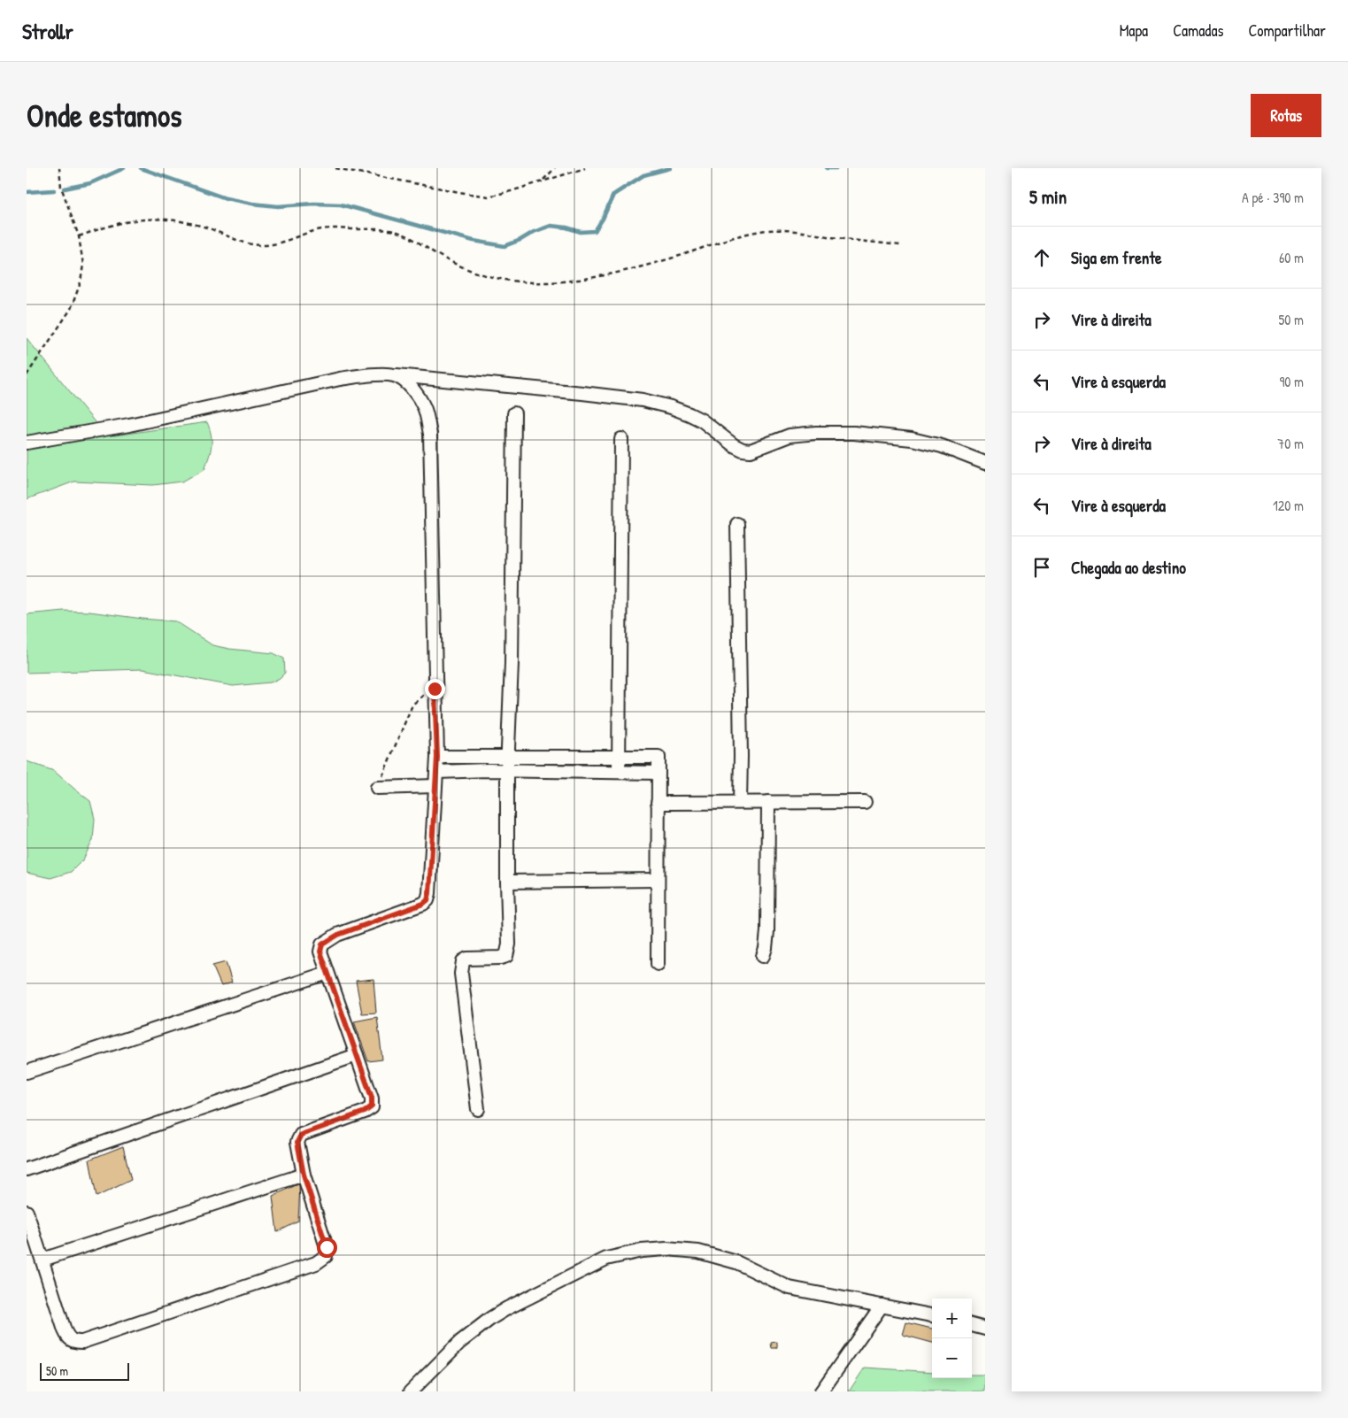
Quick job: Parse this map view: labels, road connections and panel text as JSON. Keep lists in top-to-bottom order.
{
  "scale_bar": "50 m",
  "page": {
    "header": "Strollr",
    "nav": ["Mapa", "Camadas", "Compartilhar"],
    "buttons": "Rotas",
    "title": "Onde estamos",
    "heading": ["5 min", "A pé · 390 m"],
    "list": [
      ["Siga em frente", "60 m"],
      ["Vire à direita", "50 m"],
      ["Vire à esquerda", "90 m"],
      ["Vire à direita", "70 m"],
      ["Vire à esquerda", "120 m"],
      "Chegada ao destino"
    ],
    "map_buttons": ["+", "−"],
    "scale": "50 m"
  }
}
